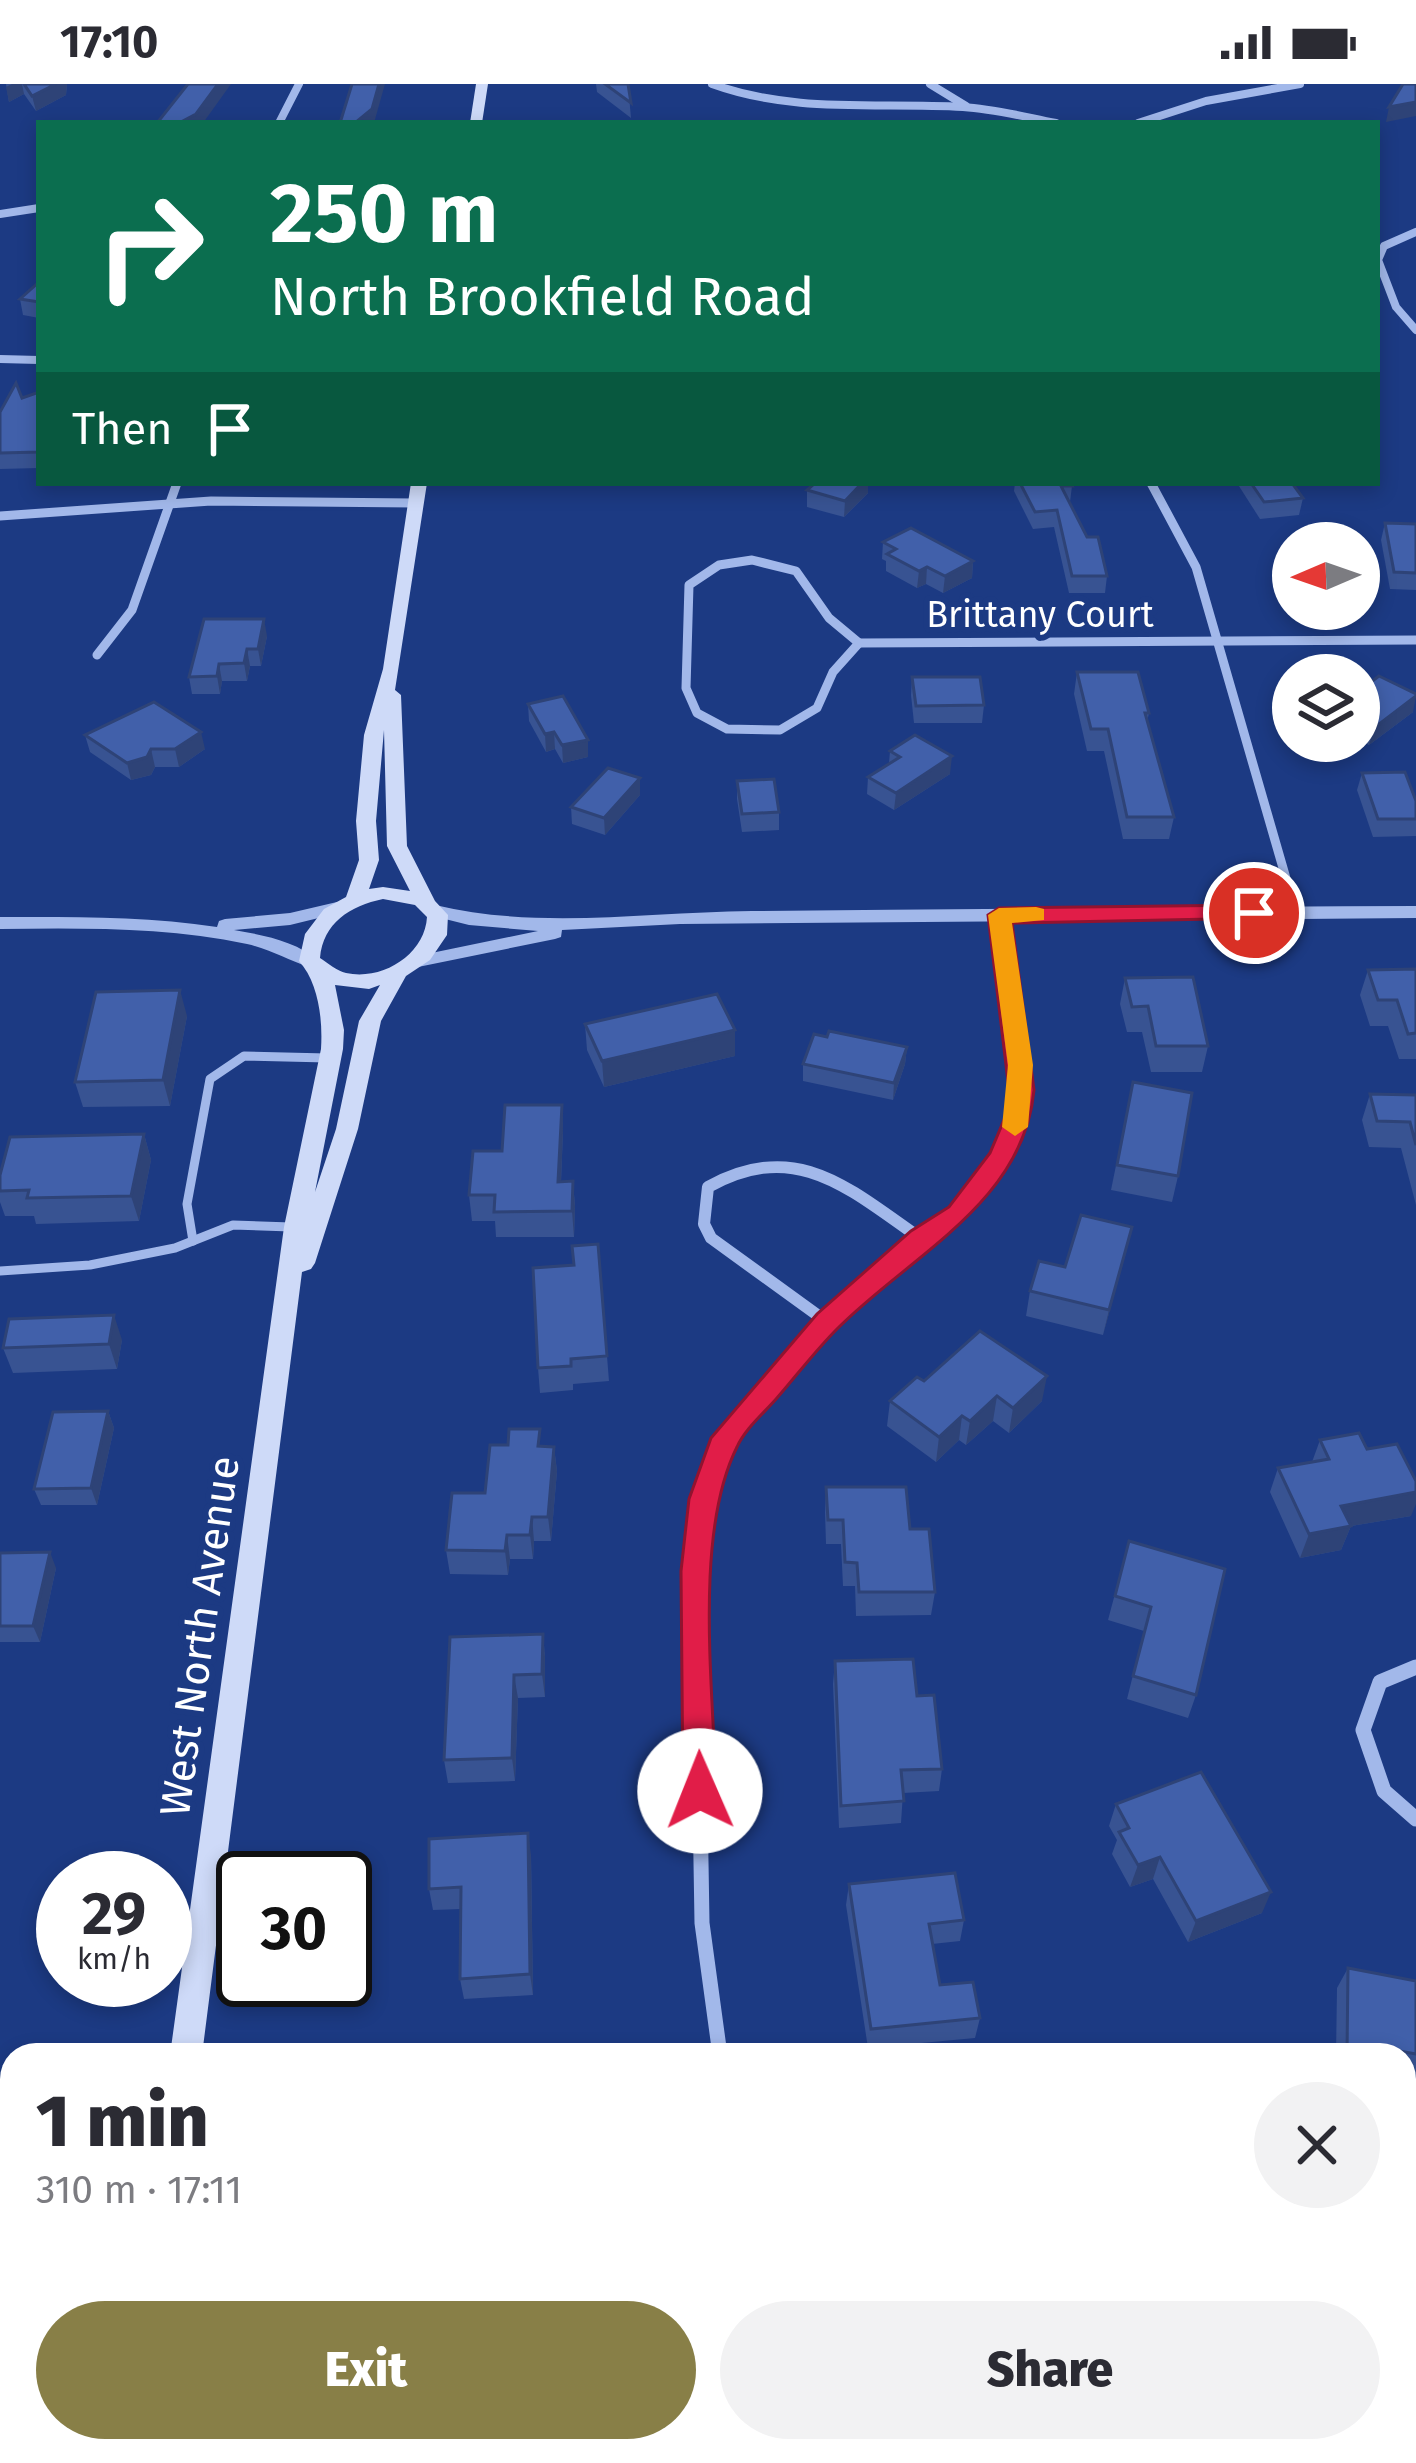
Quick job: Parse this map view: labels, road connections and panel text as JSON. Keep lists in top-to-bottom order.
{
  "streets": {
    "main road": ["West North Avenue"],
    "street": ["Brittany Court"]
  },
  "north": "left",
  "page": {
    "status": "17:10",
    "turn": ["250 m", "North Brookfield Road"],
    "then": "Then",
    "speed": "29 km/h",
    "limit": "30",
    "heading": ["1 min", "310 m · 17:11"],
    "buttons": ["Exit", "Share"]
  }
}
